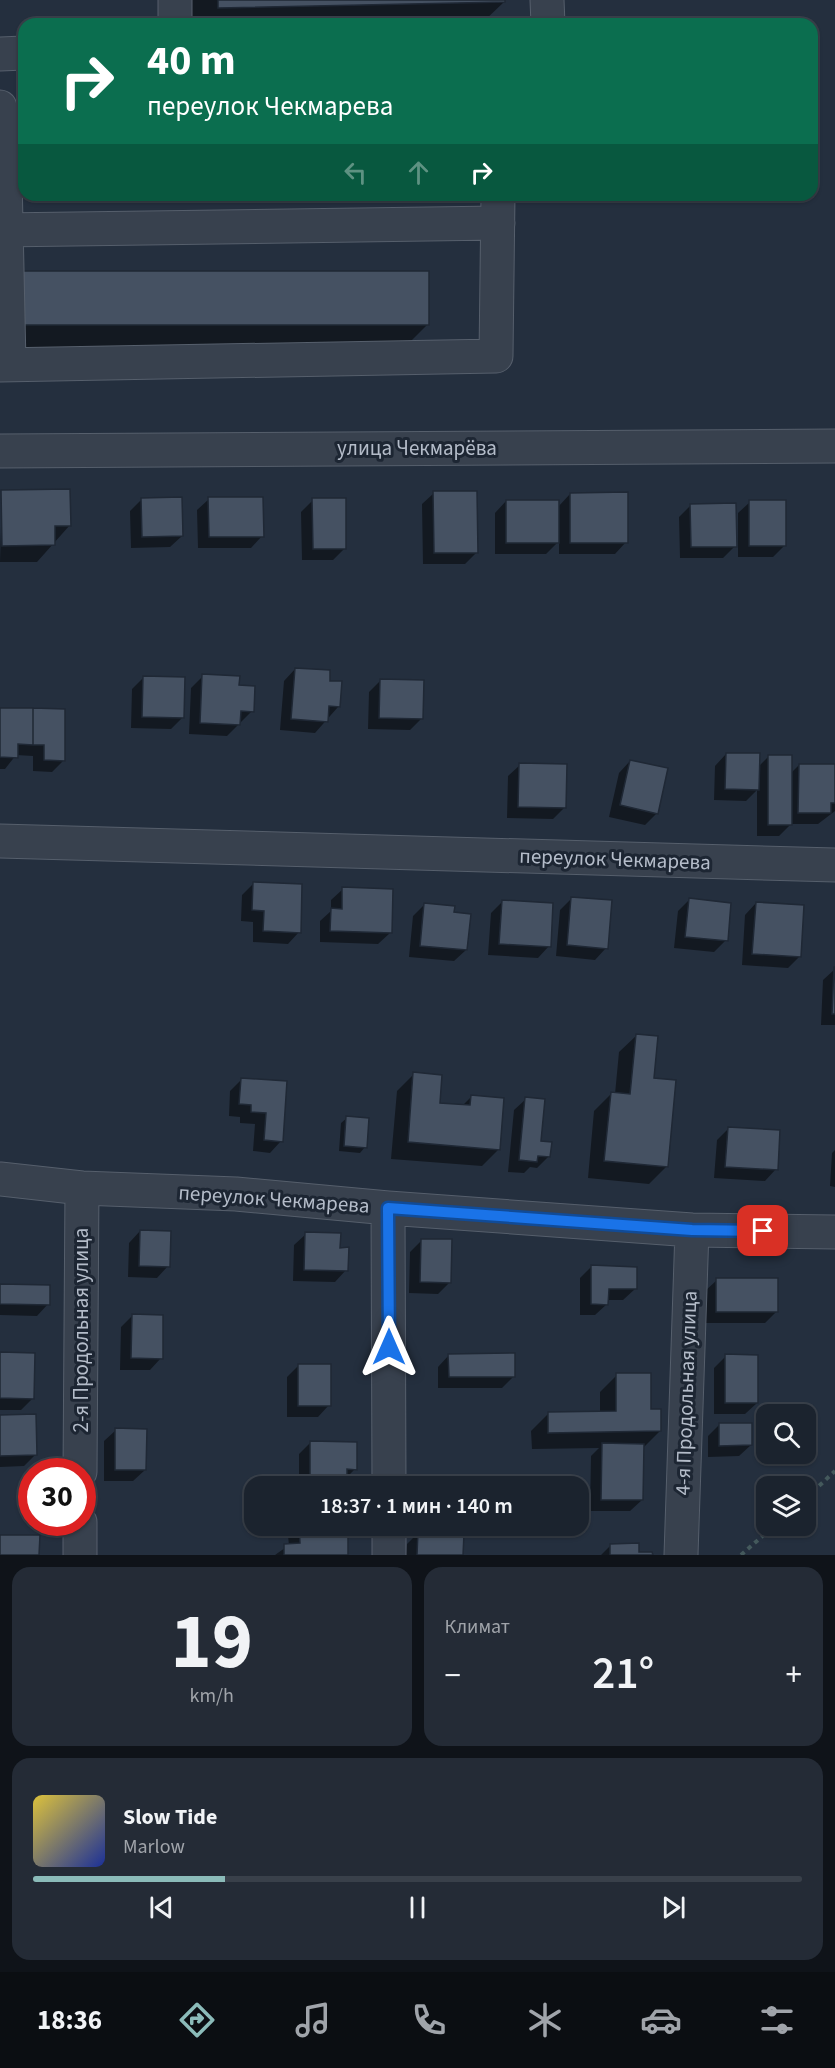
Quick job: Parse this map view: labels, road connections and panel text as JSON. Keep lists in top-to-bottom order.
{
  "streets": {
    "street": [
      "улица Чекмарёва",
      "переулок Чекмарева",
      "2-я Продольная улица",
      "4-я Продольная улица"
    ]
  },
  "crossings": [
    ["переулок Чекмарева", "2-я Продольная улица"],
    ["переулок Чекмарева", "4-я Продольная улица"]
  ],
  "page": {
    "turn": ["40 m", "переулок Чекмарева"],
    "limit": "30",
    "trip": "18:37 · 1 мин · 140 m",
    "tile": [
      ["19", "km/h"],
      "Климат"
    ],
    "heat": ["−", "21°", "+"],
    "song": ["Slow Tide", "Marlow"],
    "tabs": "18:36"
  }
}
